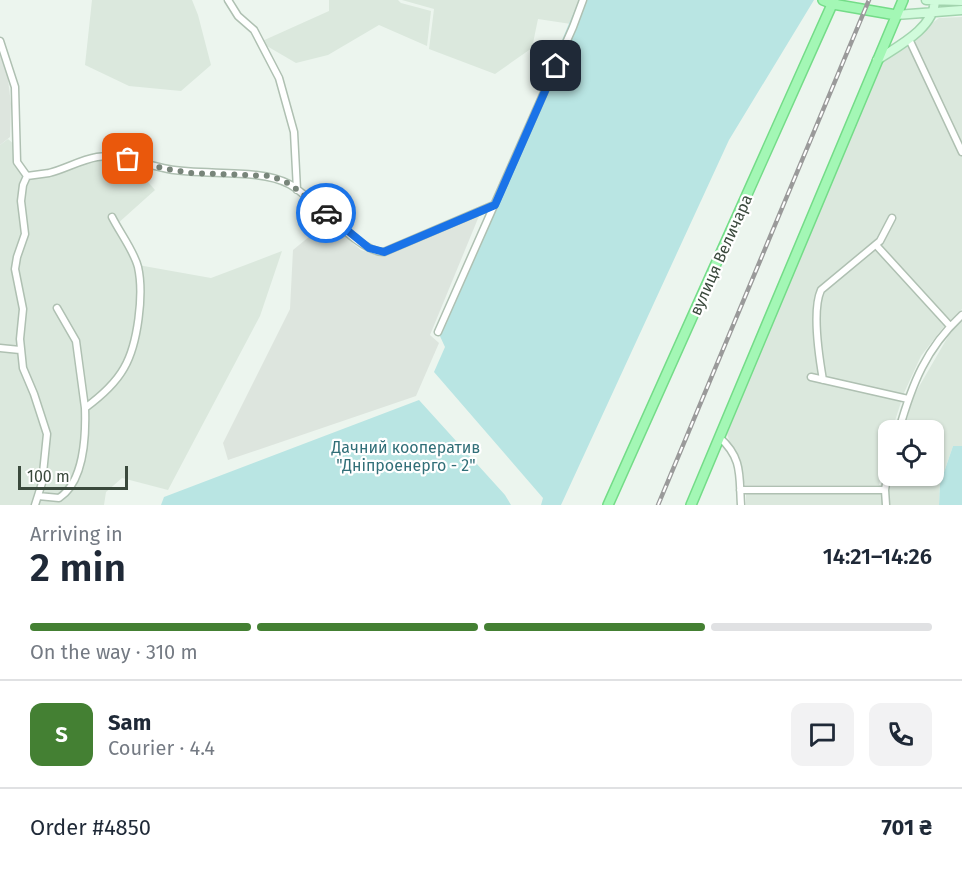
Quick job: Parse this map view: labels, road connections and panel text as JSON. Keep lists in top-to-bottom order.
{
  "streets": {
    "main road": ["вулиця Величара"]
  },
  "parks": ["Дачний кооператив \"Дніпроенерго - 2\""],
  "scale_bar": "100 m",
  "page": {
    "scale": "100 m",
    "heading": ["2 min", "Arriving in", "14:21–14:26"],
    "panel": [
      "Sam",
      "Courier · 4.4",
      "Order #4850",
      "701 ₴"
    ],
    "bar": "On the way · 310 m",
    "round": "S"
  }
}
